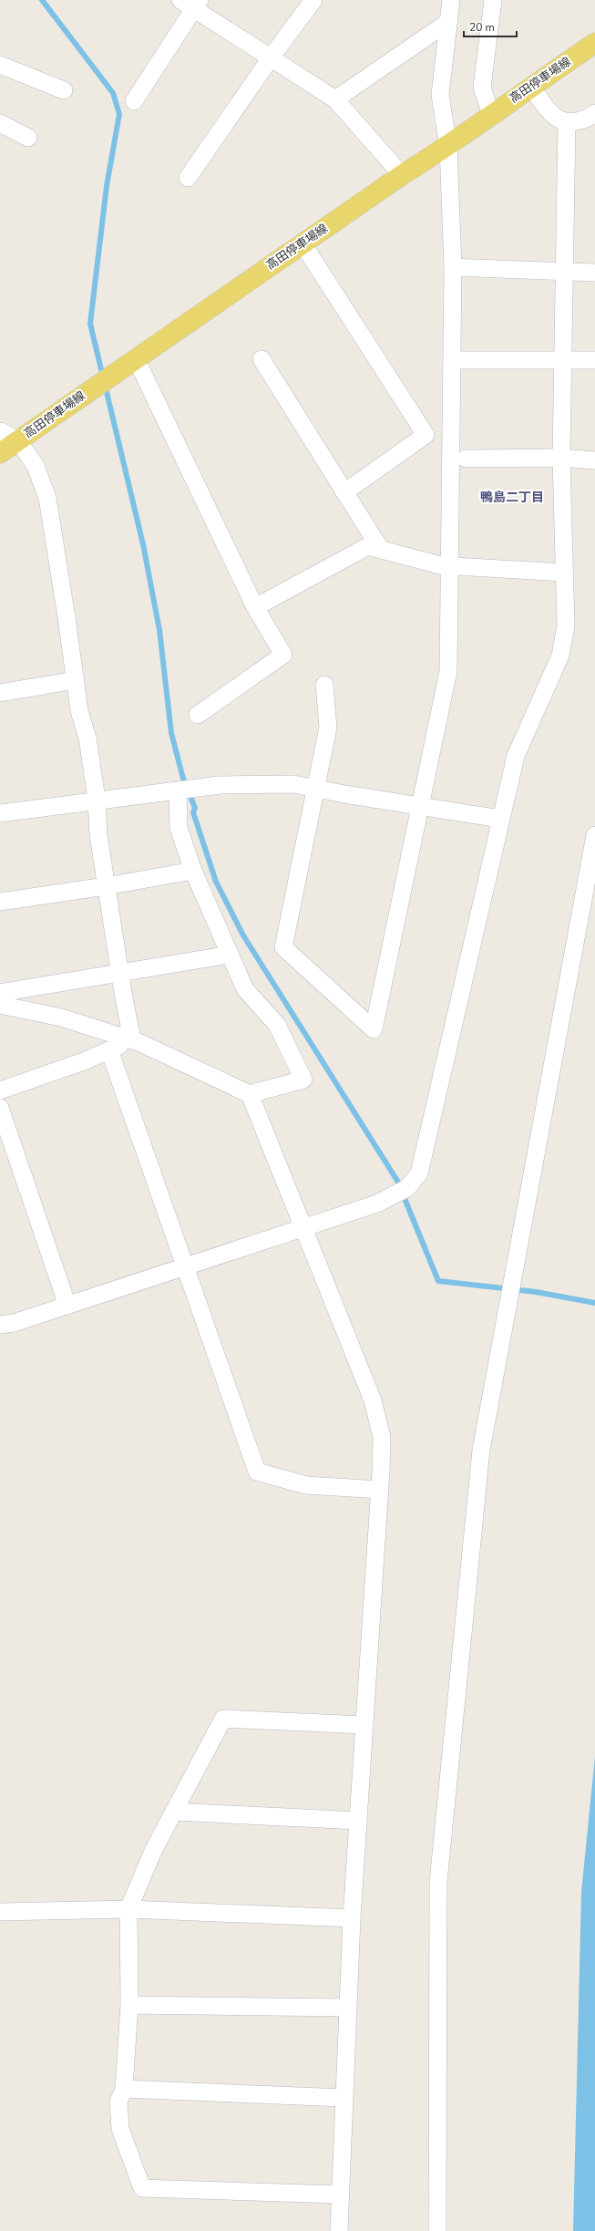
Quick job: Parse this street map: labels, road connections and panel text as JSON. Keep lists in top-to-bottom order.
{
  "streets": {
    "main road": ["高田停車場線"]
  },
  "districts": ["鴨島二丁目"],
  "scale_bar": "20 m"
}
